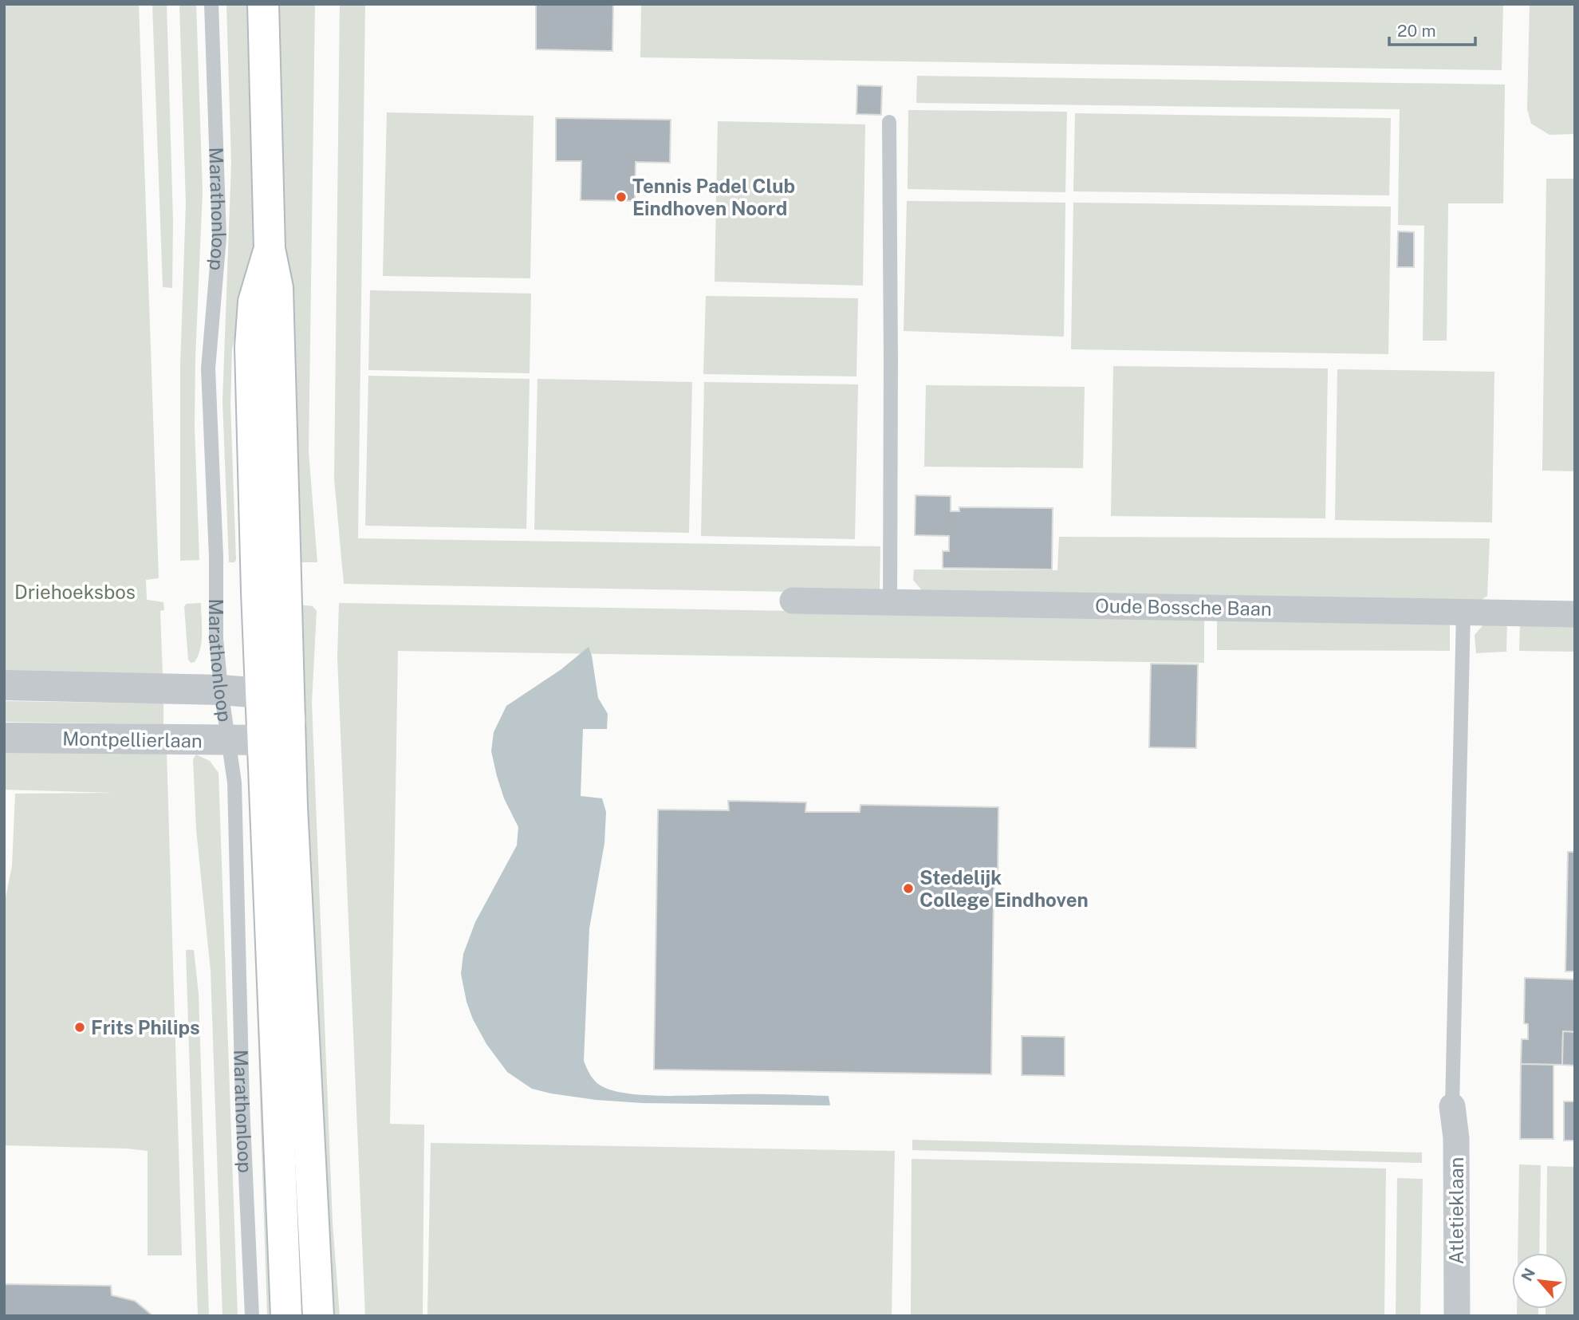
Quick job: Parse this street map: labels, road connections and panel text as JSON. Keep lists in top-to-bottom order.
{
  "streets": {
    "main road": ["Marathonloop"],
    "street": ["Oude Bossche Baan", "Montpellierlaan", "Atletieklaan"]
  },
  "crossings": [
    ["Marathonloop", "Montpellierlaan"]
  ],
  "parks": ["Driehoeksbos"],
  "places": ["Tennis Padel Club Eindhoven Noord", "Stedelijk College Eindhoven", "Frits Philips"],
  "scale_bar": "20 m",
  "north": "top left"
}
